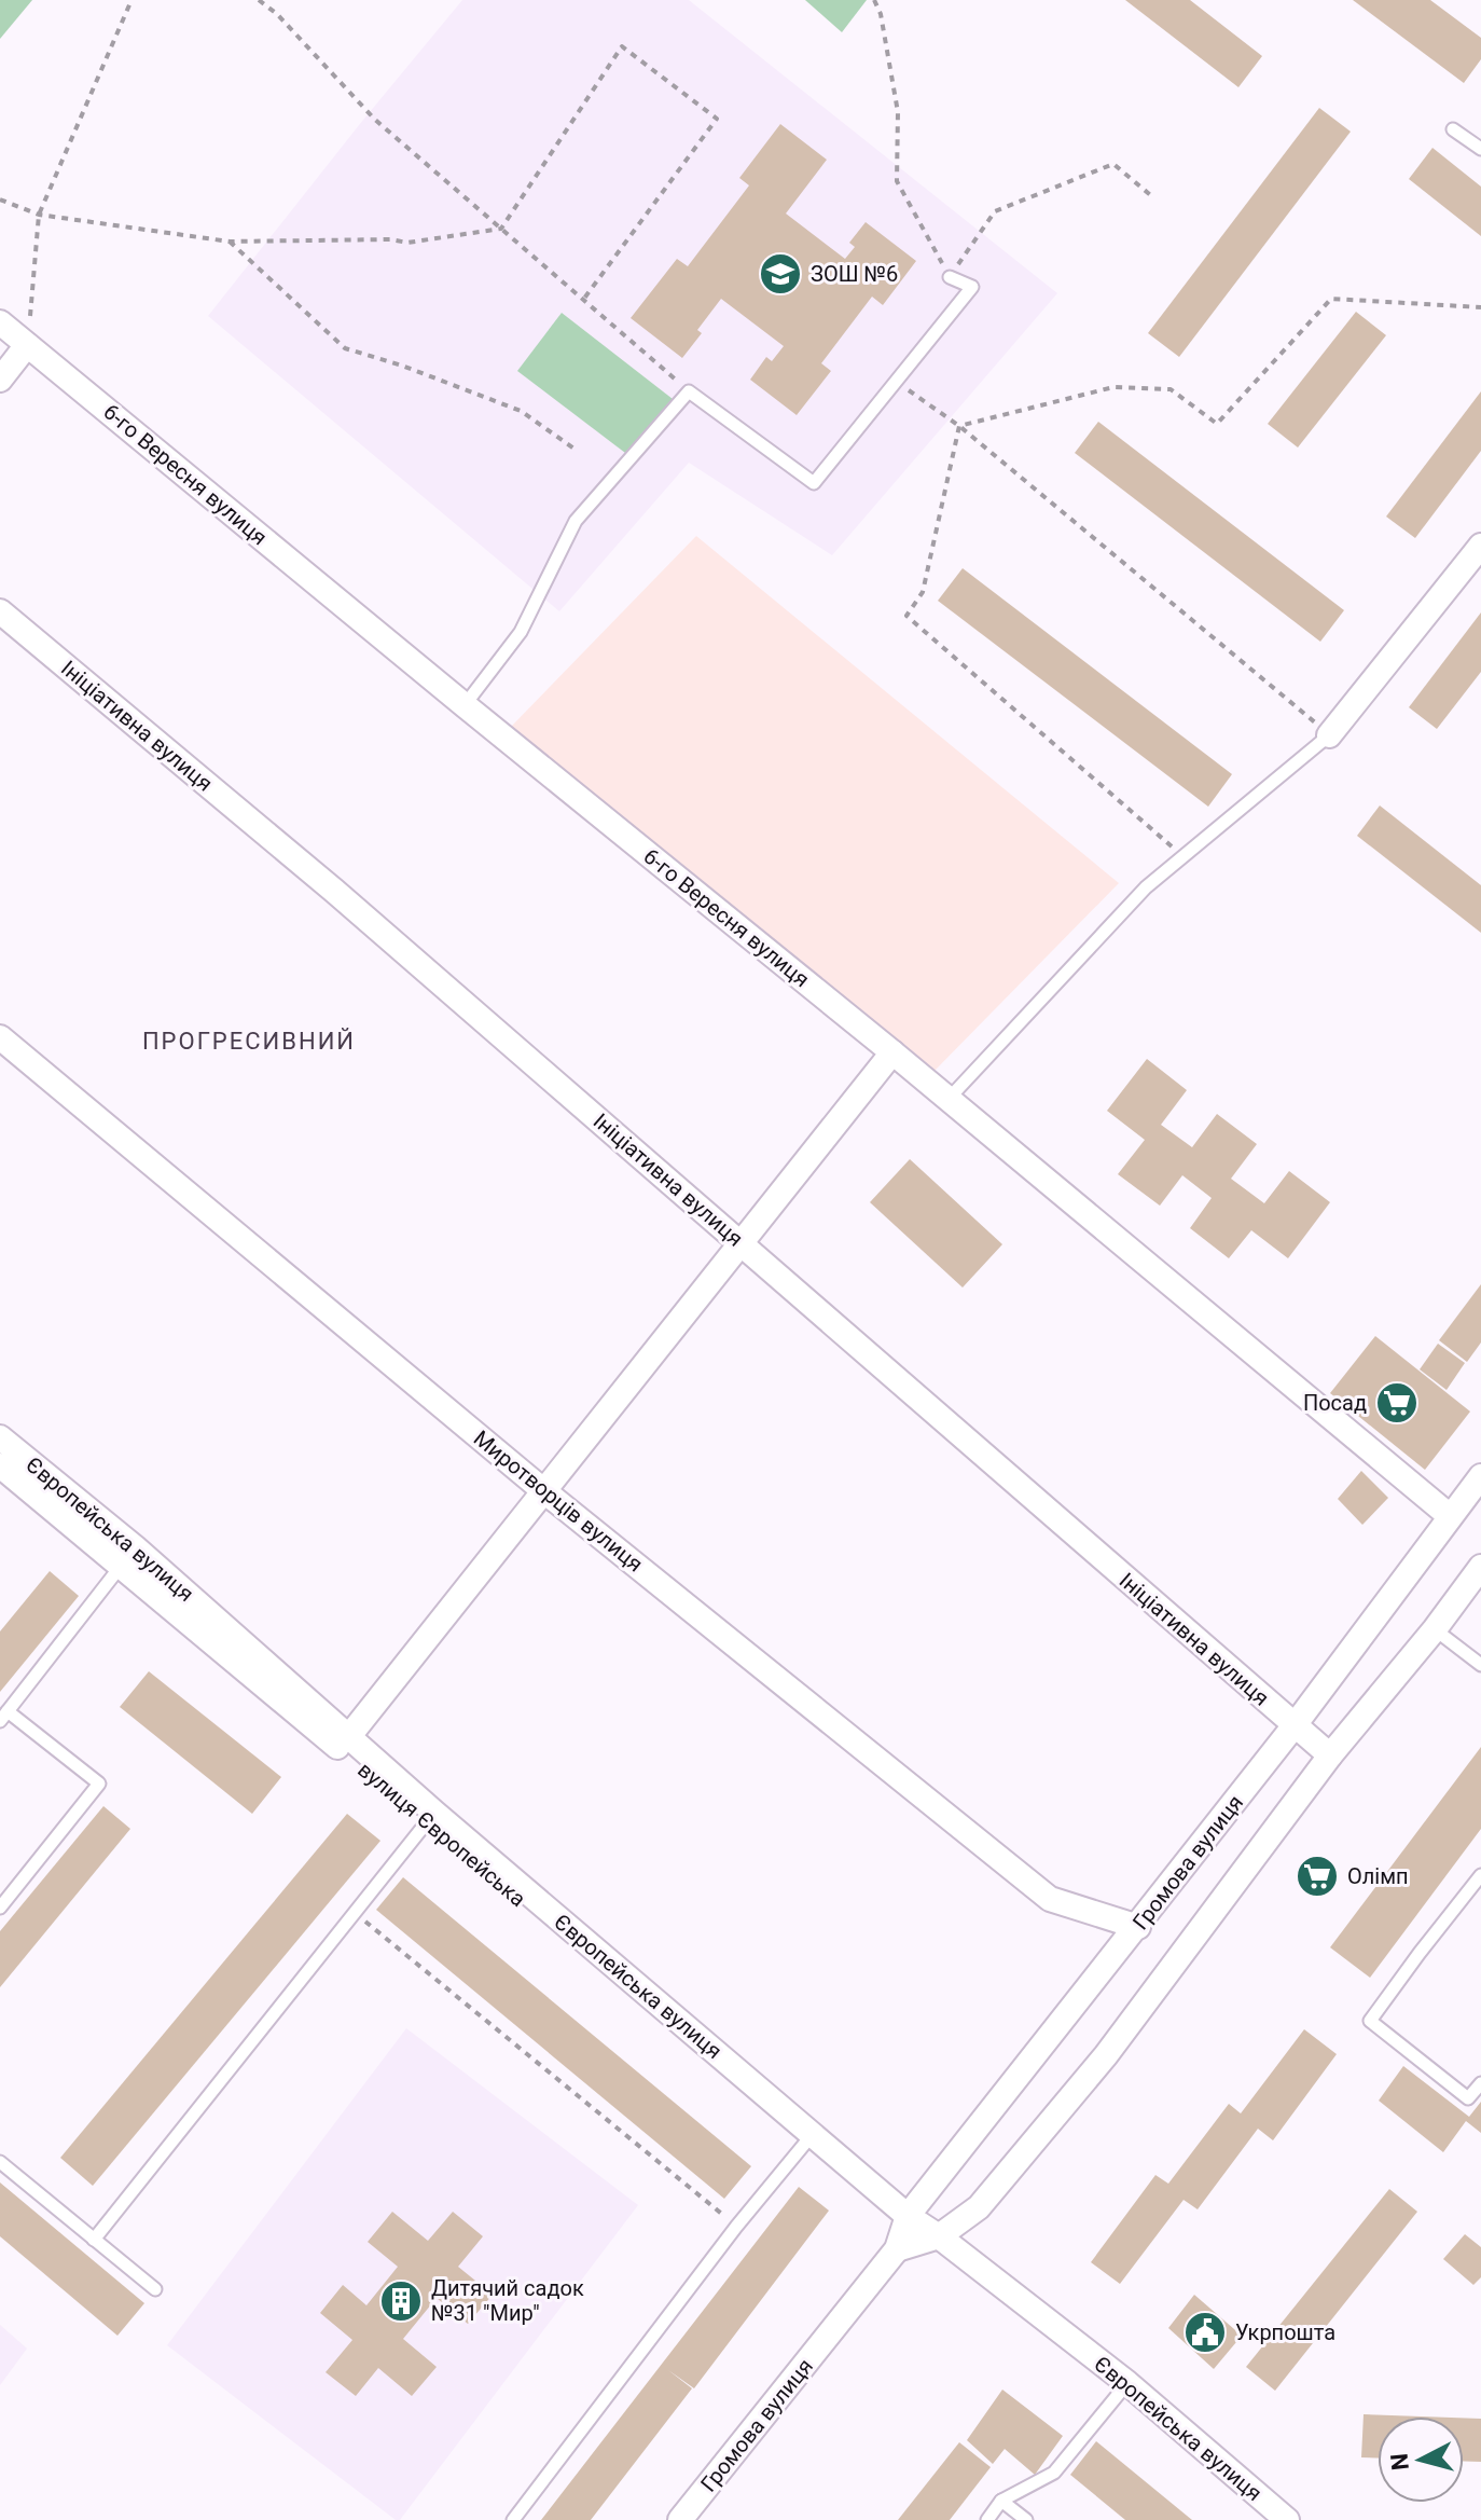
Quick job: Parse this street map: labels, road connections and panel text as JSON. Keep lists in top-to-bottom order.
{
  "streets": {
    "street": [
      "6-го Вересня вулиця",
      "Ініціативна вулиця",
      "Миротворців вулиця",
      "Європейська вулиця",
      "вулиця Європейська",
      "Громова вулиця"
    ]
  },
  "crossings": [
    ["6-го Вересня вулиця", "Громова вулиця"],
    ["Ініціативна вулиця", "Громова вулиця"],
    ["Миротворців вулиця", "Громова вулиця"],
    ["Європейська вулиця", "Громова вулиця"]
  ],
  "districts": ["ПРОГРЕСИВНИЙ"],
  "places": {
    "school or university": ["ЗОШ №6"],
    "supermarket": ["Посад", "Олімп"],
    "building": ["Дитячий садок №31 \"Мир\""],
    "public building": ["Укрпошта"]
  },
  "north": "left"
}
